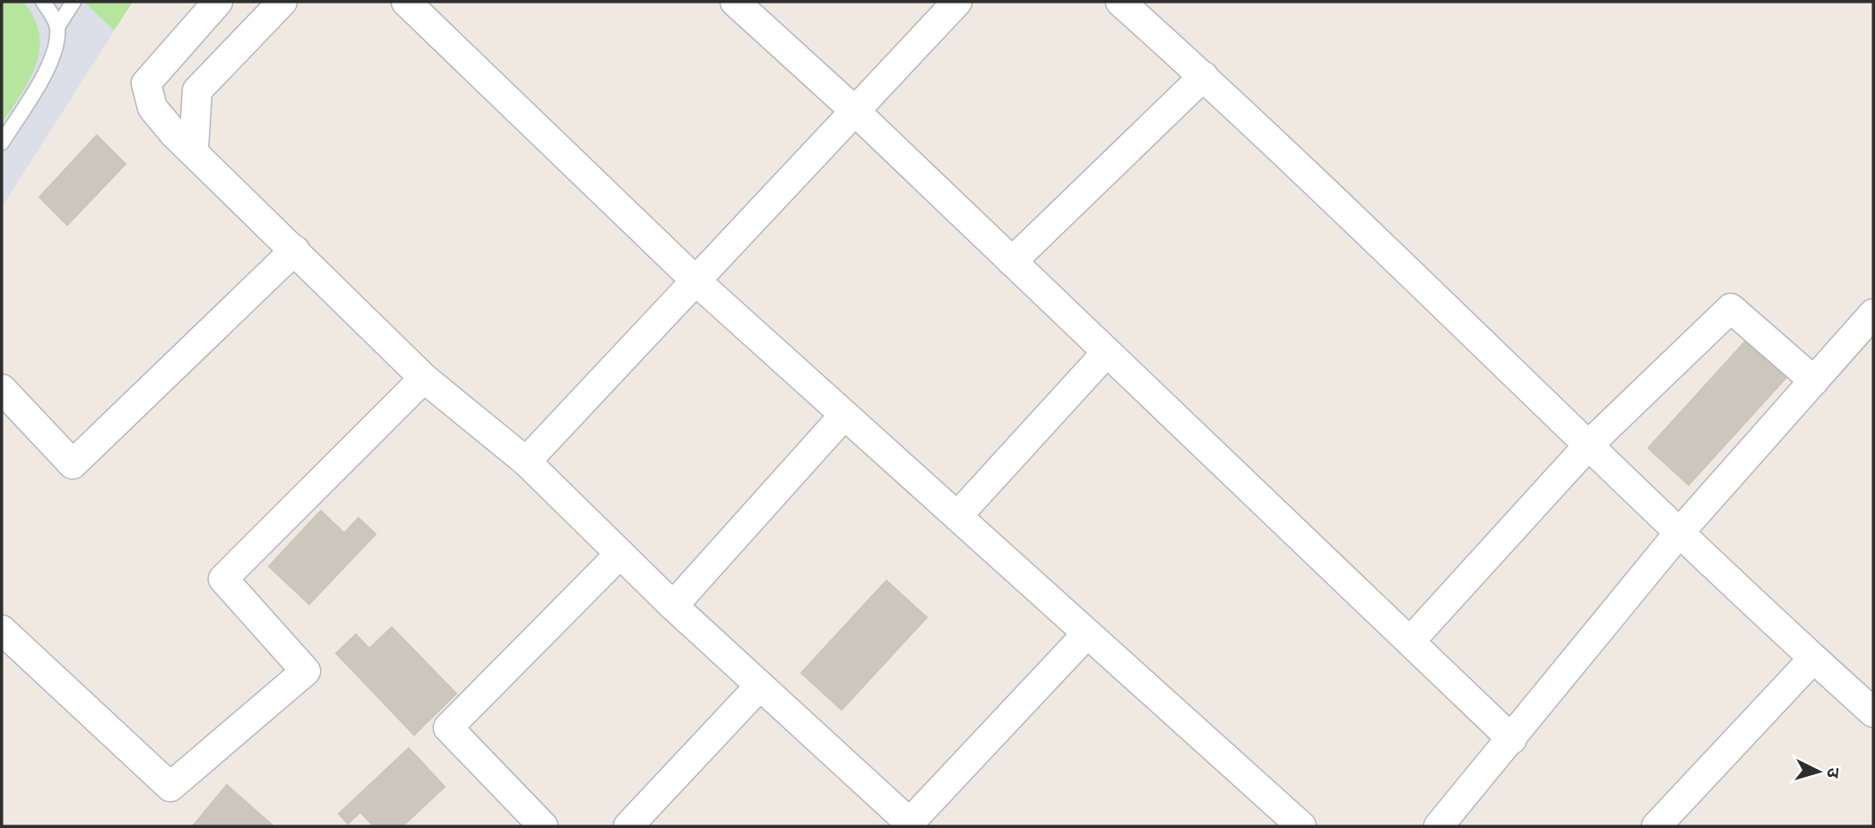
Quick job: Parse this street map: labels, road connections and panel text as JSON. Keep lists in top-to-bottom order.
{
  "north": "right"
}
